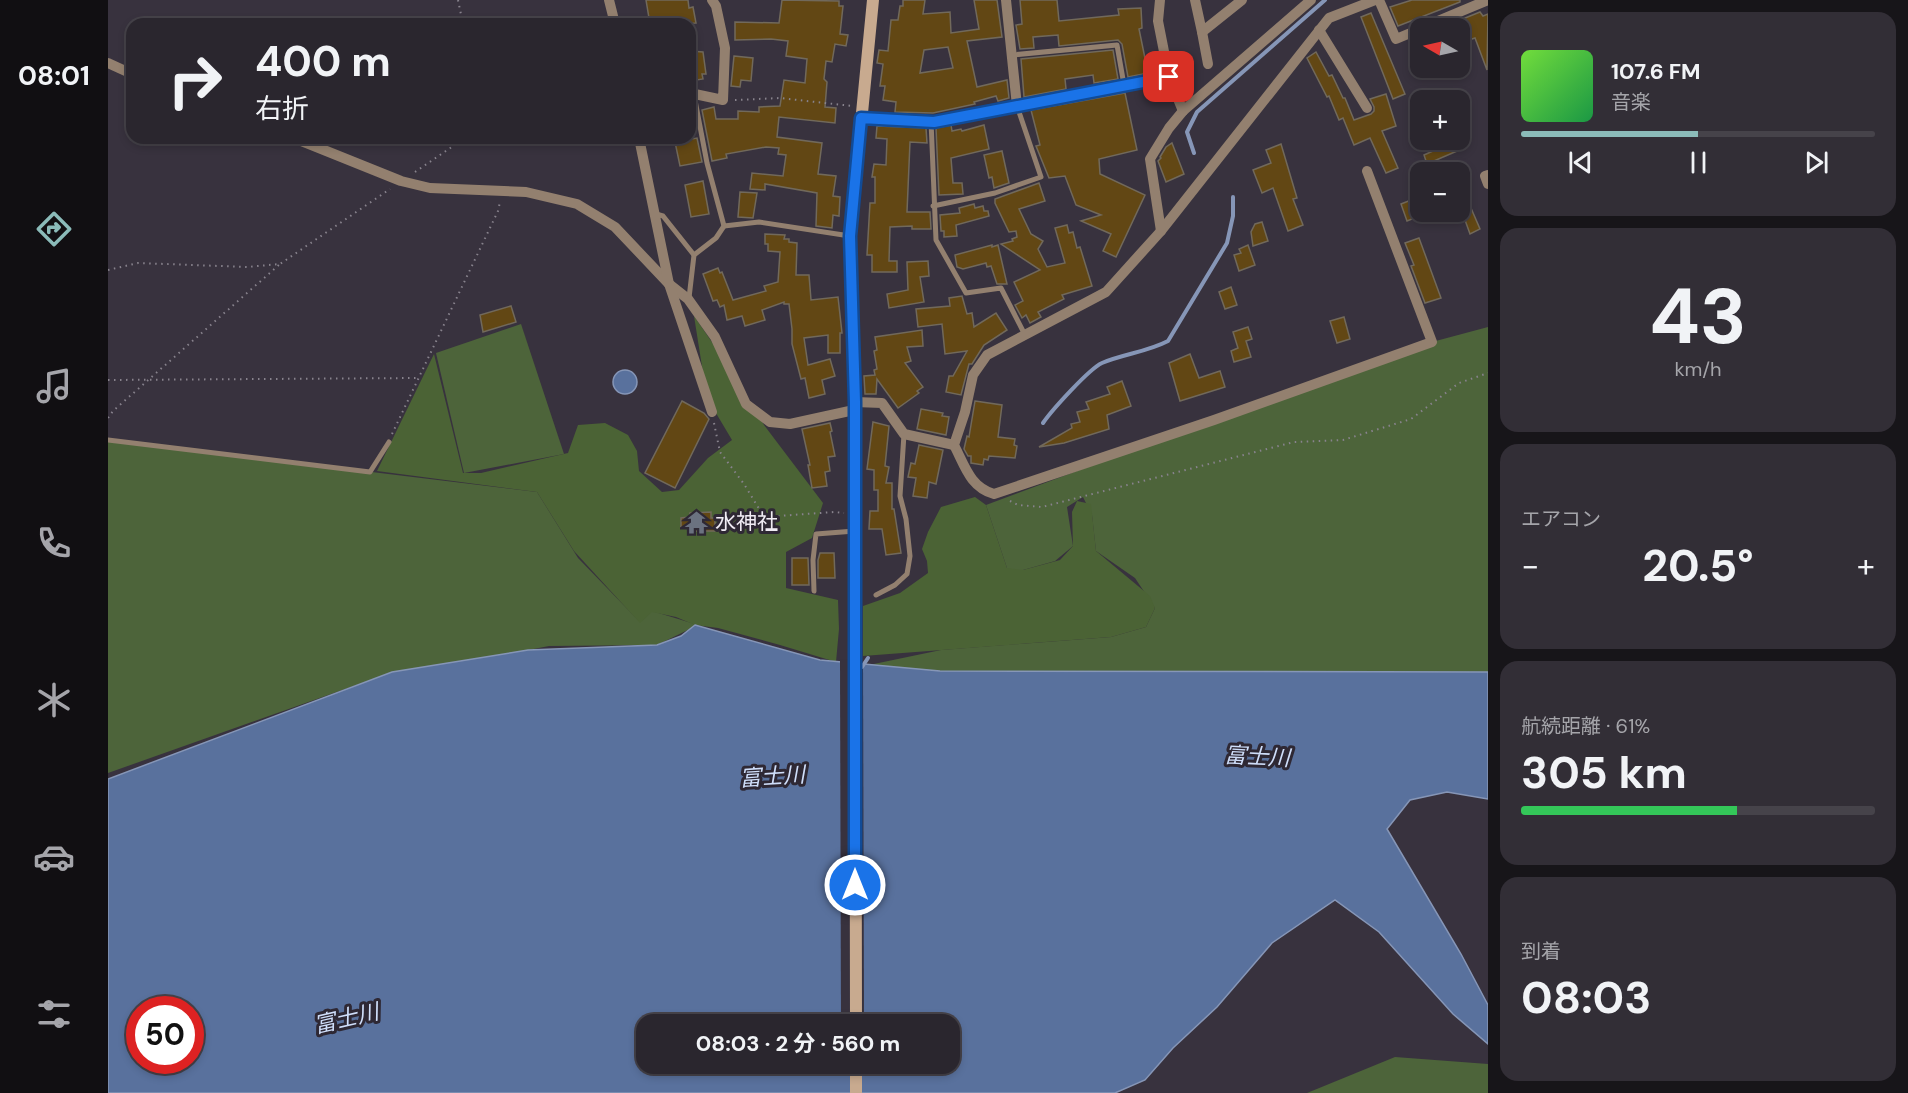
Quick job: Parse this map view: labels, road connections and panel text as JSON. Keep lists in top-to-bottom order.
{
  "water": ["富士川"],
  "places": {
    "temple": ["水神社"]
  },
  "north": "left",
  "page": {
    "tabs": "08:01",
    "map_buttons": ["+", "−"],
    "turn": ["400 m", "右折"],
    "song": ["107.6 FM", "音楽"],
    "tile": [
      ["43", "km/h"],
      "エアコン",
      ["航続距離 · 61%", "305 km"],
      ["到着", "08:03"]
    ],
    "heat": ["−", "20.5°", "+"],
    "limit": "50",
    "trip": "08:03 · 2 分 · 560 m"
  }
}
